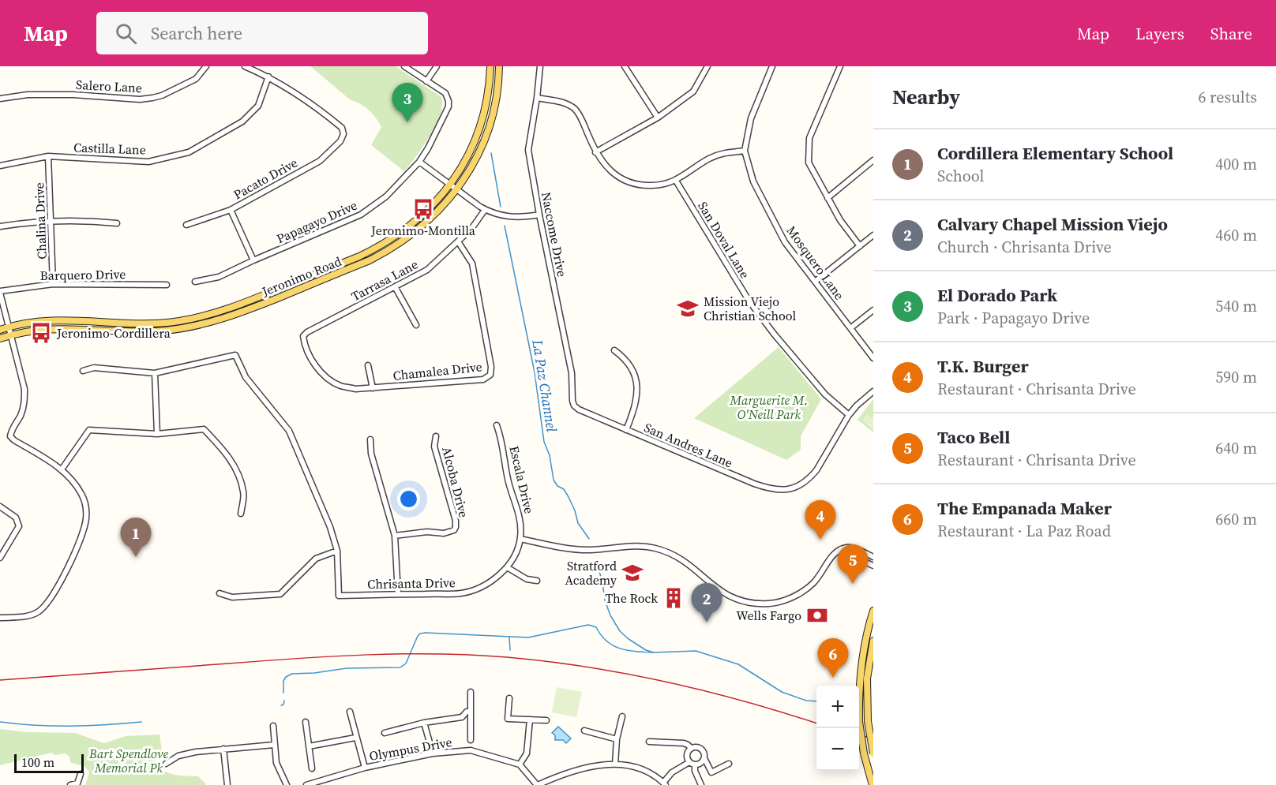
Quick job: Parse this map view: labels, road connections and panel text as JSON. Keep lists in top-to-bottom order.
{
  "streets": {
    "main road": ["Jeronimo Road"],
    "street": [
      "Salero Lane",
      "Castilla Lane",
      "Pacato Drive",
      "Chalina Drive",
      "Papagayo Drive",
      "Naccome Drive",
      "San Doval Lane",
      "Mosquero Lane",
      "Barquero Drive",
      "Tarrasa Lane",
      "Chamalea Drive",
      "San Andres Lane",
      "Escala Drive",
      "Alcoba Drive",
      "Chrisanta Drive",
      "Olympus Drive"
    ]
  },
  "crossings": [
    ["Castilla Lane", "Pacato Drive"],
    ["Castilla Lane", "Chalina Drive"],
    ["Chalina Drive", "Barquero Drive"],
    ["Naccome Drive", "San Andres Lane"],
    ["San Doval Lane", "San Andres Lane"],
    ["Tarrasa Lane", "Chamalea Drive"],
    ["Escala Drive", "Chrisanta Drive"]
  ],
  "water": ["La Paz Channel"],
  "parks": ["Marguerite M. O'Neill Park", "Bart Spendlove Memorial Pk"],
  "places": {
    "bus stop": ["Jeronimo-Montilla", "Jeronimo-Cordillera"],
    "school or university": ["Mission Viejo Christian School", "Stratford Academy"],
    "building": ["The Rock"],
    "bank": ["Wells Fargo"]
  },
  "scale_bar": "100 m",
  "page": {
    "header": "Map",
    "search": "Search here",
    "nav": ["Map", "Layers", "Share"],
    "heading": ["Nearby", "6 results"],
    "pins": [
      "3",
      "4",
      "1",
      "5",
      "2",
      "6"
    ],
    "list": [
      {
        "mark": "1",
        "name": "Cordillera Elementary School",
        "note": "School",
        "value": "400 m"
      },
      {
        "mark": "2",
        "name": "Calvary Chapel Mission Viejo",
        "note": "Church · Chrisanta Drive",
        "value": "460 m"
      },
      {
        "mark": "3",
        "name": "El Dorado Park",
        "note": "Park · Papagayo Drive",
        "value": "540 m"
      },
      {
        "mark": "4",
        "name": "T.K. Burger",
        "note": "Restaurant · Chrisanta Drive",
        "value": "590 m"
      },
      {
        "mark": "5",
        "name": "Taco Bell",
        "note": "Restaurant · Chrisanta Drive",
        "value": "640 m"
      },
      {
        "mark": "6",
        "name": "The Empanada Maker",
        "note": "Restaurant · La Paz Road",
        "value": "660 m"
      }
    ],
    "map_buttons": ["+", "−"],
    "scale": "100 m"
  }
}
